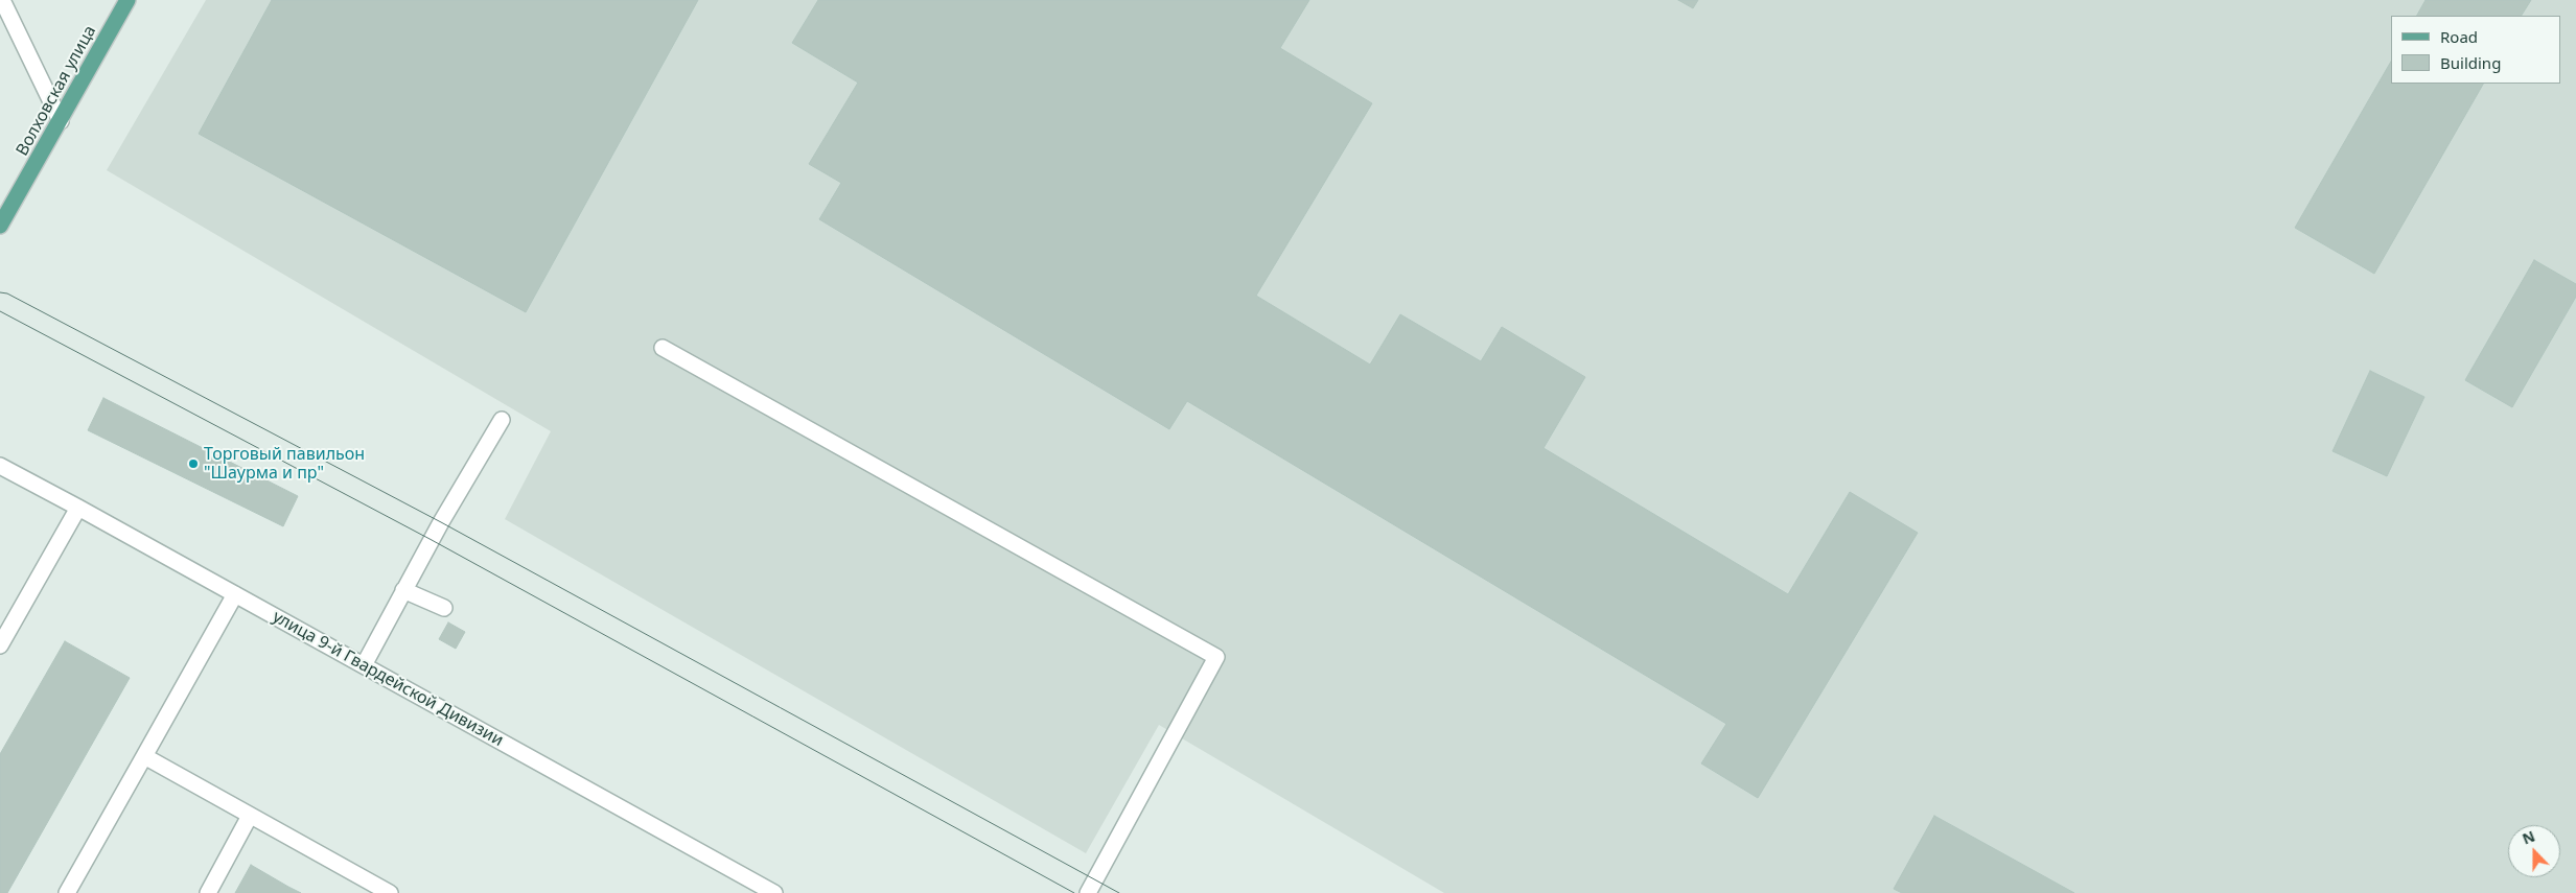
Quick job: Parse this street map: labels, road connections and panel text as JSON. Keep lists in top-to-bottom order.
{
  "streets": {
    "main road": ["Волховская улица"],
    "street": ["улица 9-й Гвардейской Дивизии"]
  },
  "places": ["Торговый павильон \"Шаурма и пр\""],
  "legend": ["Road", "Building"],
  "north": "top"
}
